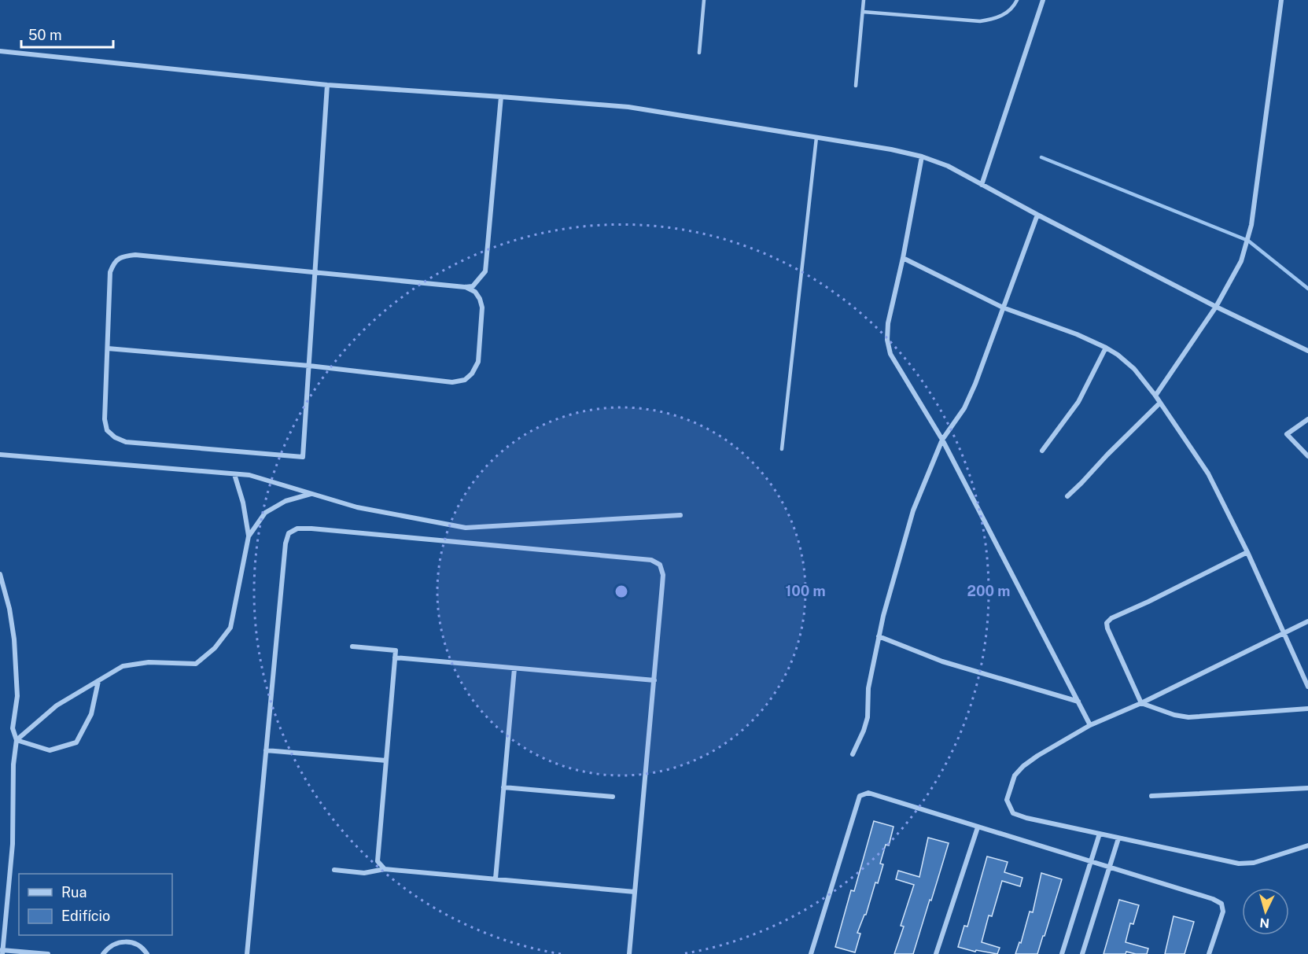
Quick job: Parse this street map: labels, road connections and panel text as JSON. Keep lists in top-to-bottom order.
{
  "legend": ["Rua", "Edifício"],
  "scale_bar": "50 m",
  "north": "bottom",
  "rings": ["100 m", "200 m"]
}
